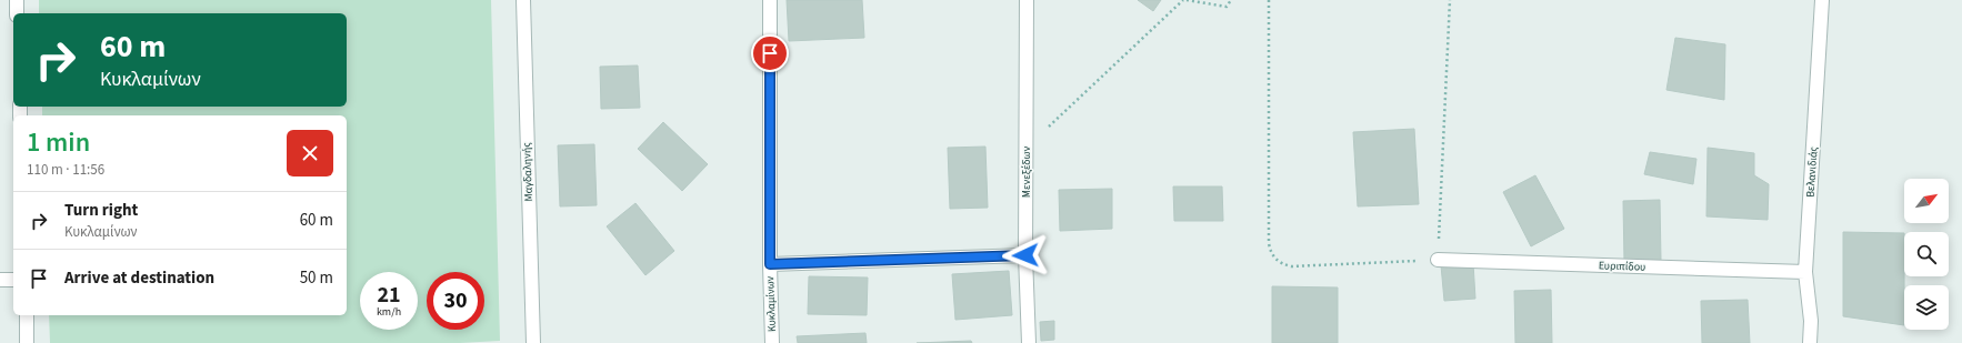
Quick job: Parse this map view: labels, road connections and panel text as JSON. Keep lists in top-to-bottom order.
{
  "streets": {
    "street": [
      "Μαγδαληνής",
      "Μενεξέδων",
      "Βελανιδιάς",
      "Ευριπίδου",
      "Κυκλαμίνων"
    ]
  },
  "crossings": [
    ["Βελανιδιάς", "Ευριπίδου"]
  ],
  "north": "top right",
  "page": {
    "turn": ["60 m", "Κυκλαμίνων"],
    "heading": ["1 min", "110 m · 11:56"],
    "list": [
      {
        "name": "Turn right",
        "note": "Κυκλαμίνων",
        "value": "60 m"
      },
      {
        "name": "Arrive at destination",
        "value": "50 m"
      }
    ],
    "speed": "21 km/h",
    "limit": "30"
  }
}
